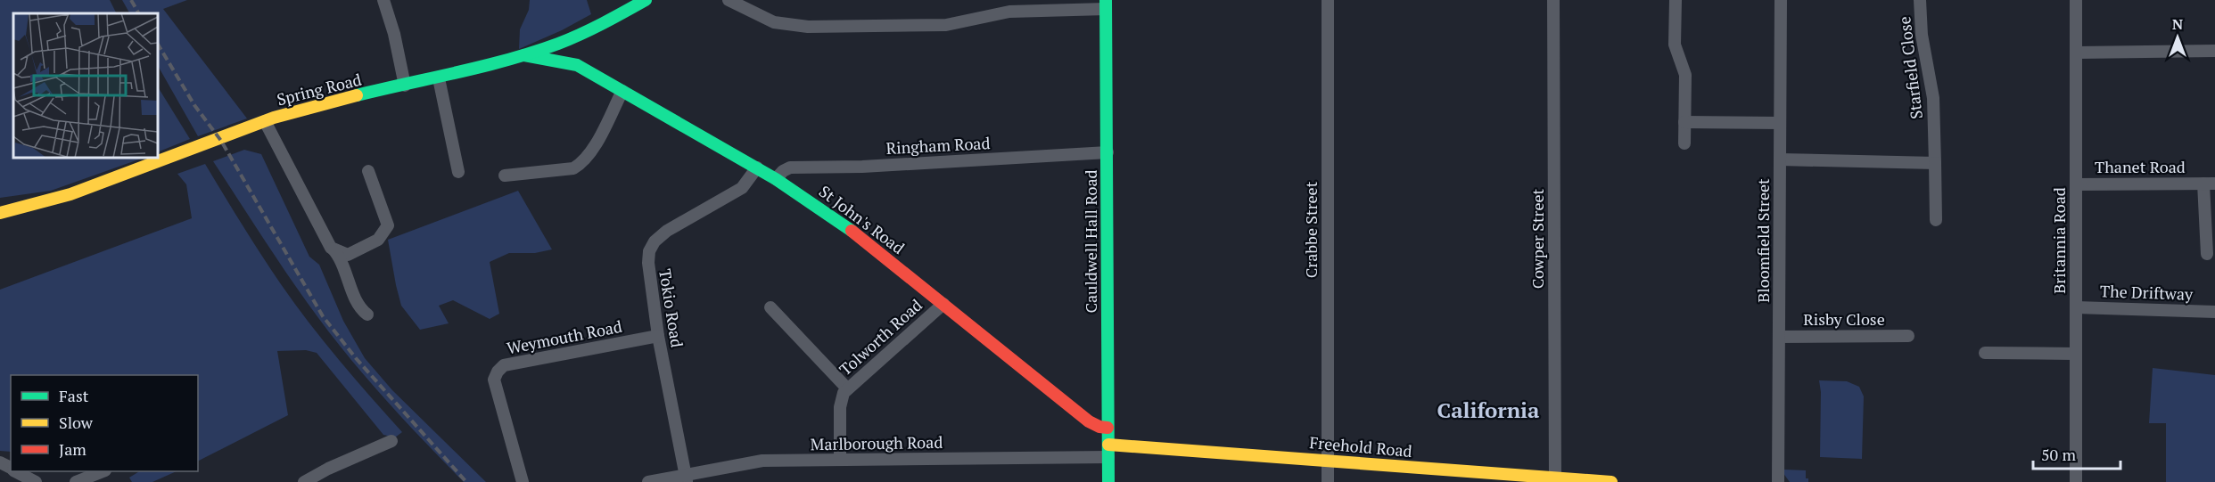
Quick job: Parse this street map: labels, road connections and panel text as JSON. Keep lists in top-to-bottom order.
{
  "streets": {
    "street": [
      "Starfield Close",
      "Spring Road",
      "Ringham Road",
      "Thanet Road",
      "St John's Road",
      "Crabbe Street",
      "Cowper Street",
      "Bloomfield Street",
      "Britannia Road",
      "Cauldwell Hall Road",
      "The Driftway",
      "Tokio Road",
      "Risby Close",
      "Weymouth Road",
      "Tolworth Road",
      "Marlborough Road",
      "Freehold Road"
    ]
  },
  "crossings": [
    ["Spring Road", "St John's Road"],
    ["Ringham Road", "St John's Road"],
    ["Ringham Road", "Cauldwell Hall Road"],
    ["Thanet Road", "Britannia Road"],
    ["St John's Road", "Cauldwell Hall Road"],
    ["St John's Road", "Tokio Road"],
    ["St John's Road", "Tolworth Road"],
    ["Crabbe Street", "Freehold Road"],
    ["Cowper Street", "Freehold Road"],
    ["Bloomfield Street", "Risby Close"],
    ["Britannia Road", "The Driftway"],
    ["Cauldwell Hall Road", "Marlborough Road"],
    ["Cauldwell Hall Road", "Freehold Road"],
    ["Tokio Road", "Weymouth Road"],
    ["Tokio Road", "Marlborough Road"],
    ["Tolworth Road", "Marlborough Road"]
  ],
  "districts": ["California"],
  "legend": ["Fast", "Slow", "Jam"],
  "scale_bar": "50 m",
  "north": "top"
}
